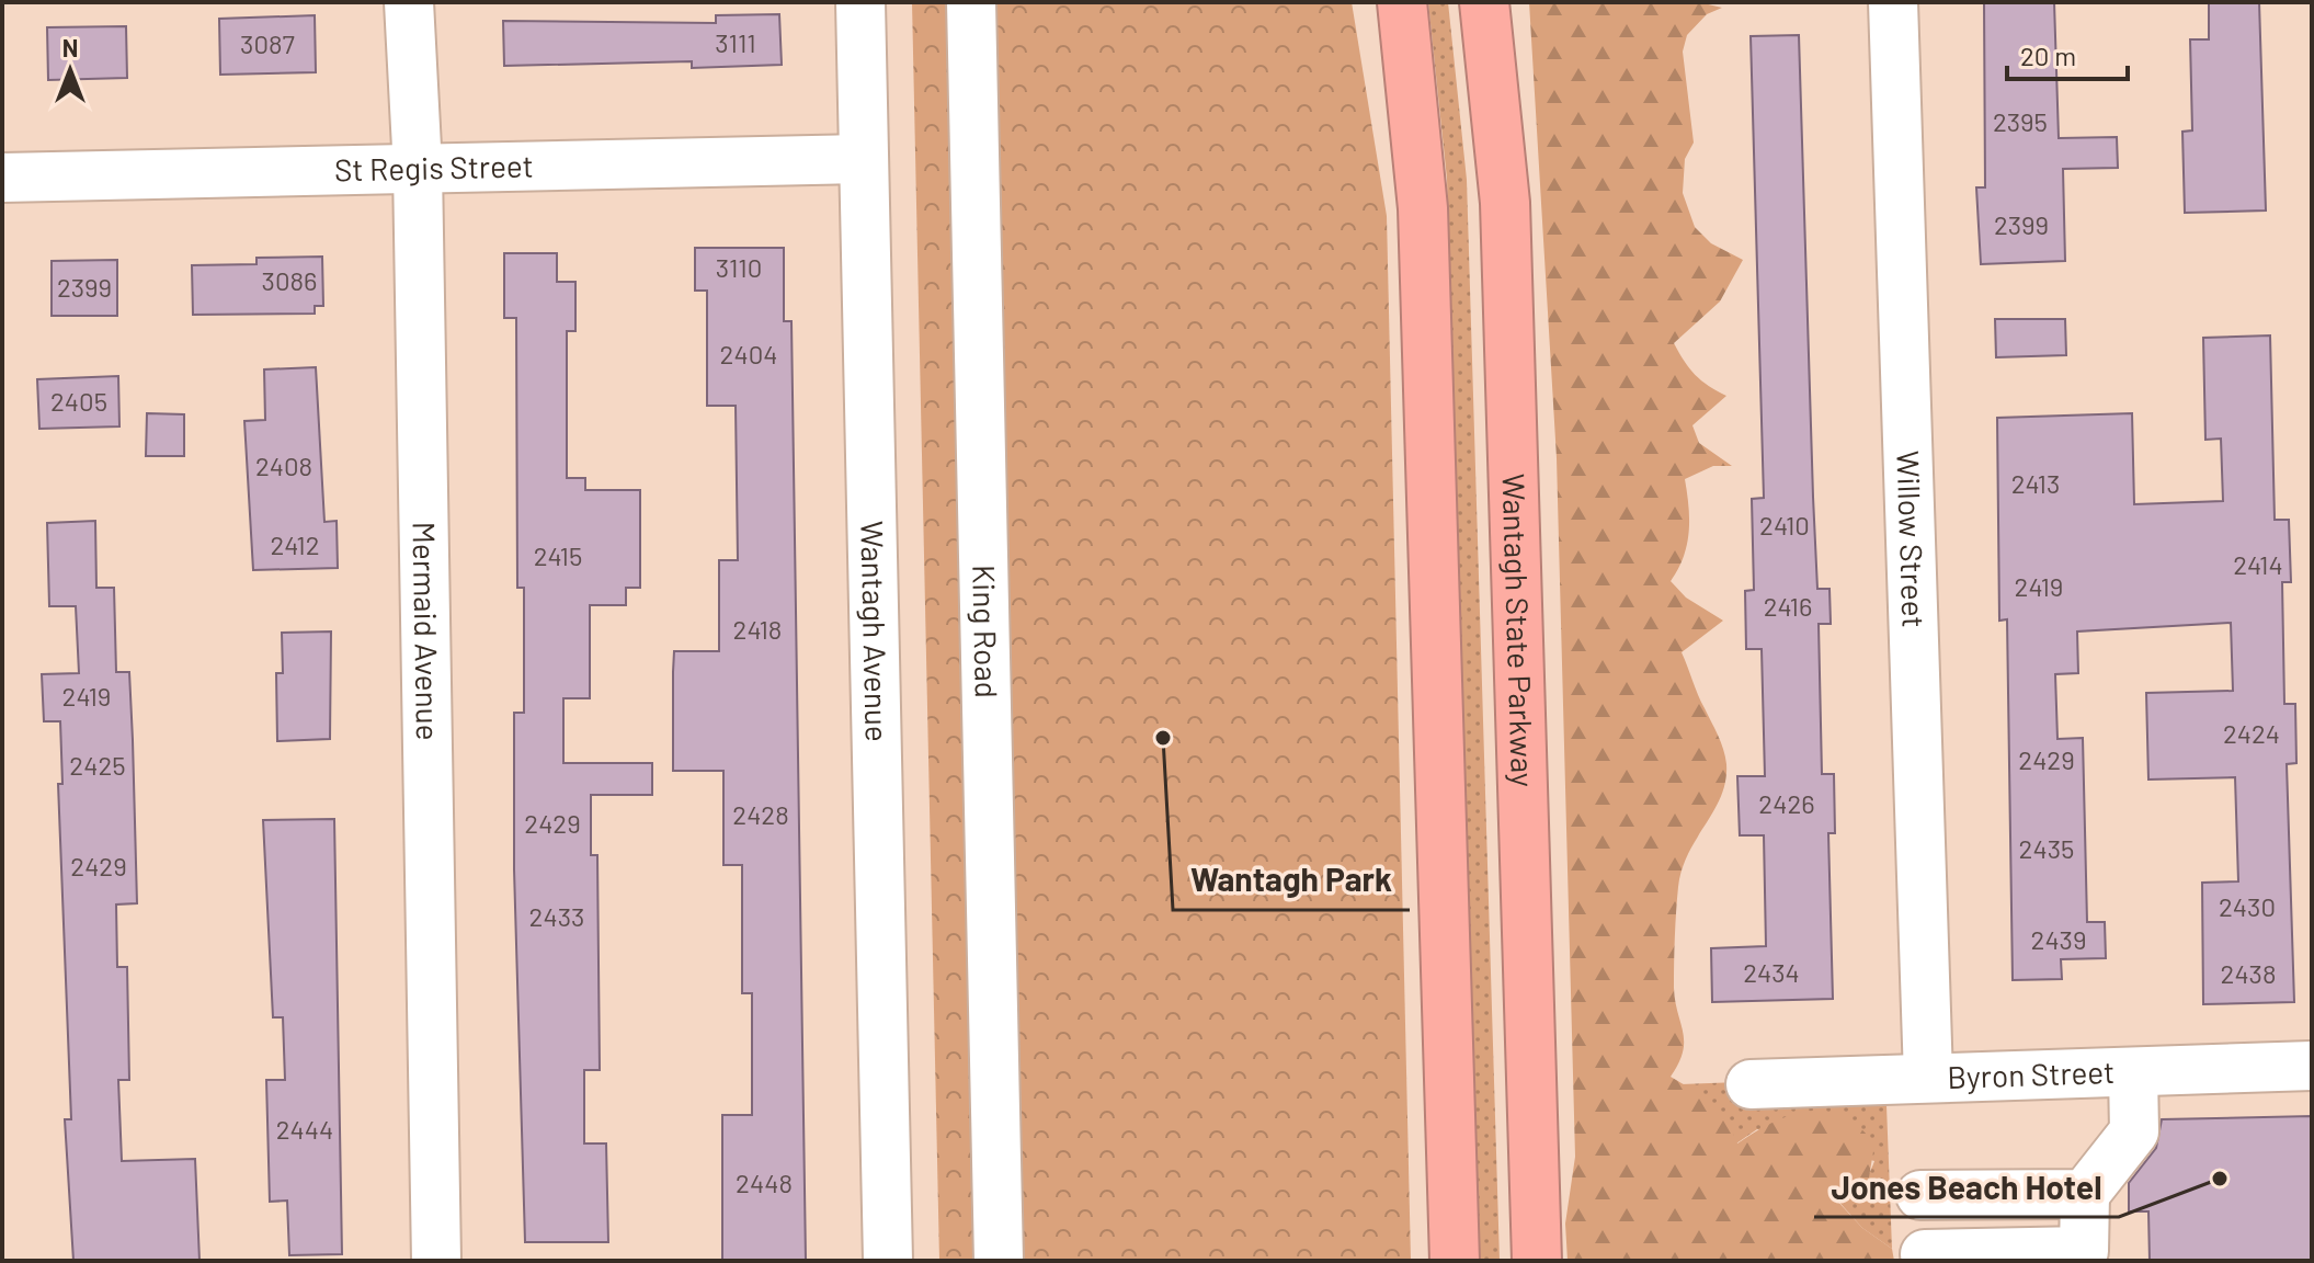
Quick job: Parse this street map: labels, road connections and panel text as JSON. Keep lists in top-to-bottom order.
{
  "streets": {
    "highway": ["Wantagh State Parkway"],
    "street": [
      "St Regis Street",
      "Willow Street",
      "Mermaid Avenue",
      "Wantagh Avenue",
      "King Road",
      "Byron Street"
    ]
  },
  "crossings": [
    ["St Regis Street", "Mermaid Avenue"],
    ["St Regis Street", "Wantagh Avenue"],
    ["Willow Street", "Byron Street"]
  ],
  "places": ["Wantagh Park", "Jones Beach Hotel"],
  "house_numbers": [
    "3111",
    "3087",
    "2395",
    "2399",
    "3110",
    "3086",
    "2399",
    "2404",
    "2405",
    "2408",
    "2413",
    "2410",
    "2412",
    "2415",
    "2414",
    "2419",
    "2416",
    "2418",
    "2419",
    "2424",
    "2429",
    "2425",
    "2426",
    "2428",
    "2429",
    "2435",
    "2429",
    "2430",
    "2433",
    "2439",
    "2434",
    "2438",
    "2444",
    "2448"
  ],
  "scale_bar": "20 m",
  "north": "top"
}
